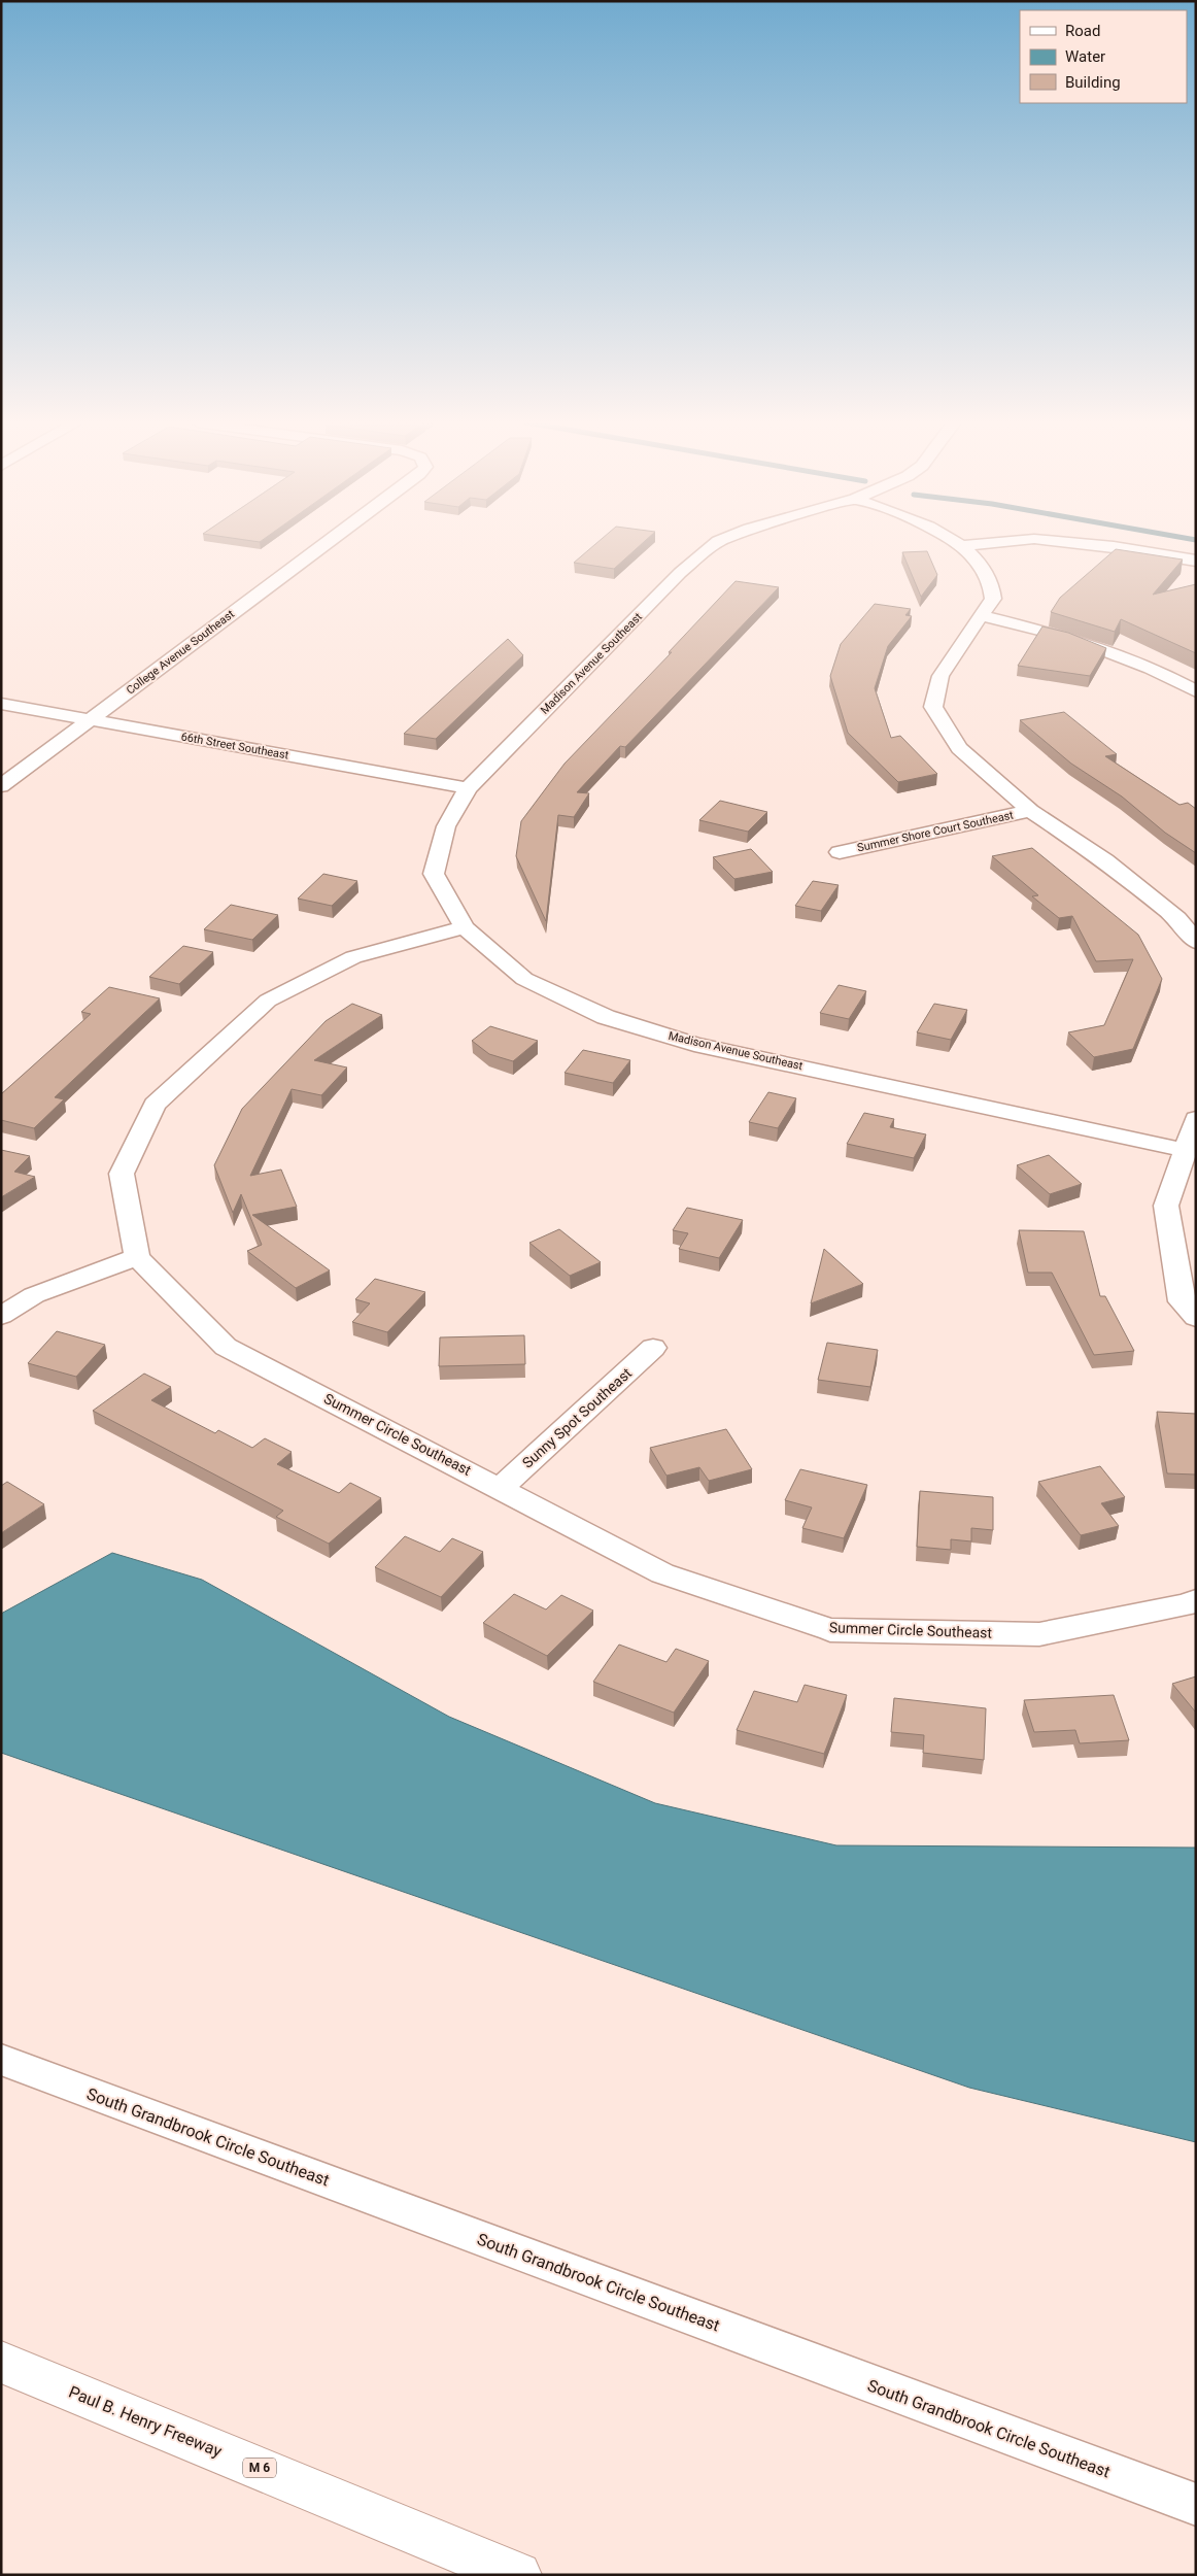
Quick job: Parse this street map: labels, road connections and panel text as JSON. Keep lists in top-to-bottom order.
{
  "streets": {
    "highway": ["Paul B. Henry Freeway", "M 6"],
    "street": [
      "College Avenue Southeast",
      "Madison Avenue Southeast",
      "66th Street Southeast",
      "Summer Shore Court Southeast",
      "Sunny Spot Southeast",
      "Summer Circle Southeast",
      "South Grandbrook Circle Southeast"
    ]
  },
  "crossings": [
    ["College Avenue Southeast", "66th Street Southeast"],
    ["Madison Avenue Southeast", "66th Street Southeast"],
    ["Sunny Spot Southeast", "Summer Circle Southeast"]
  ],
  "legend": ["Road", "Water", "Building"]
}
